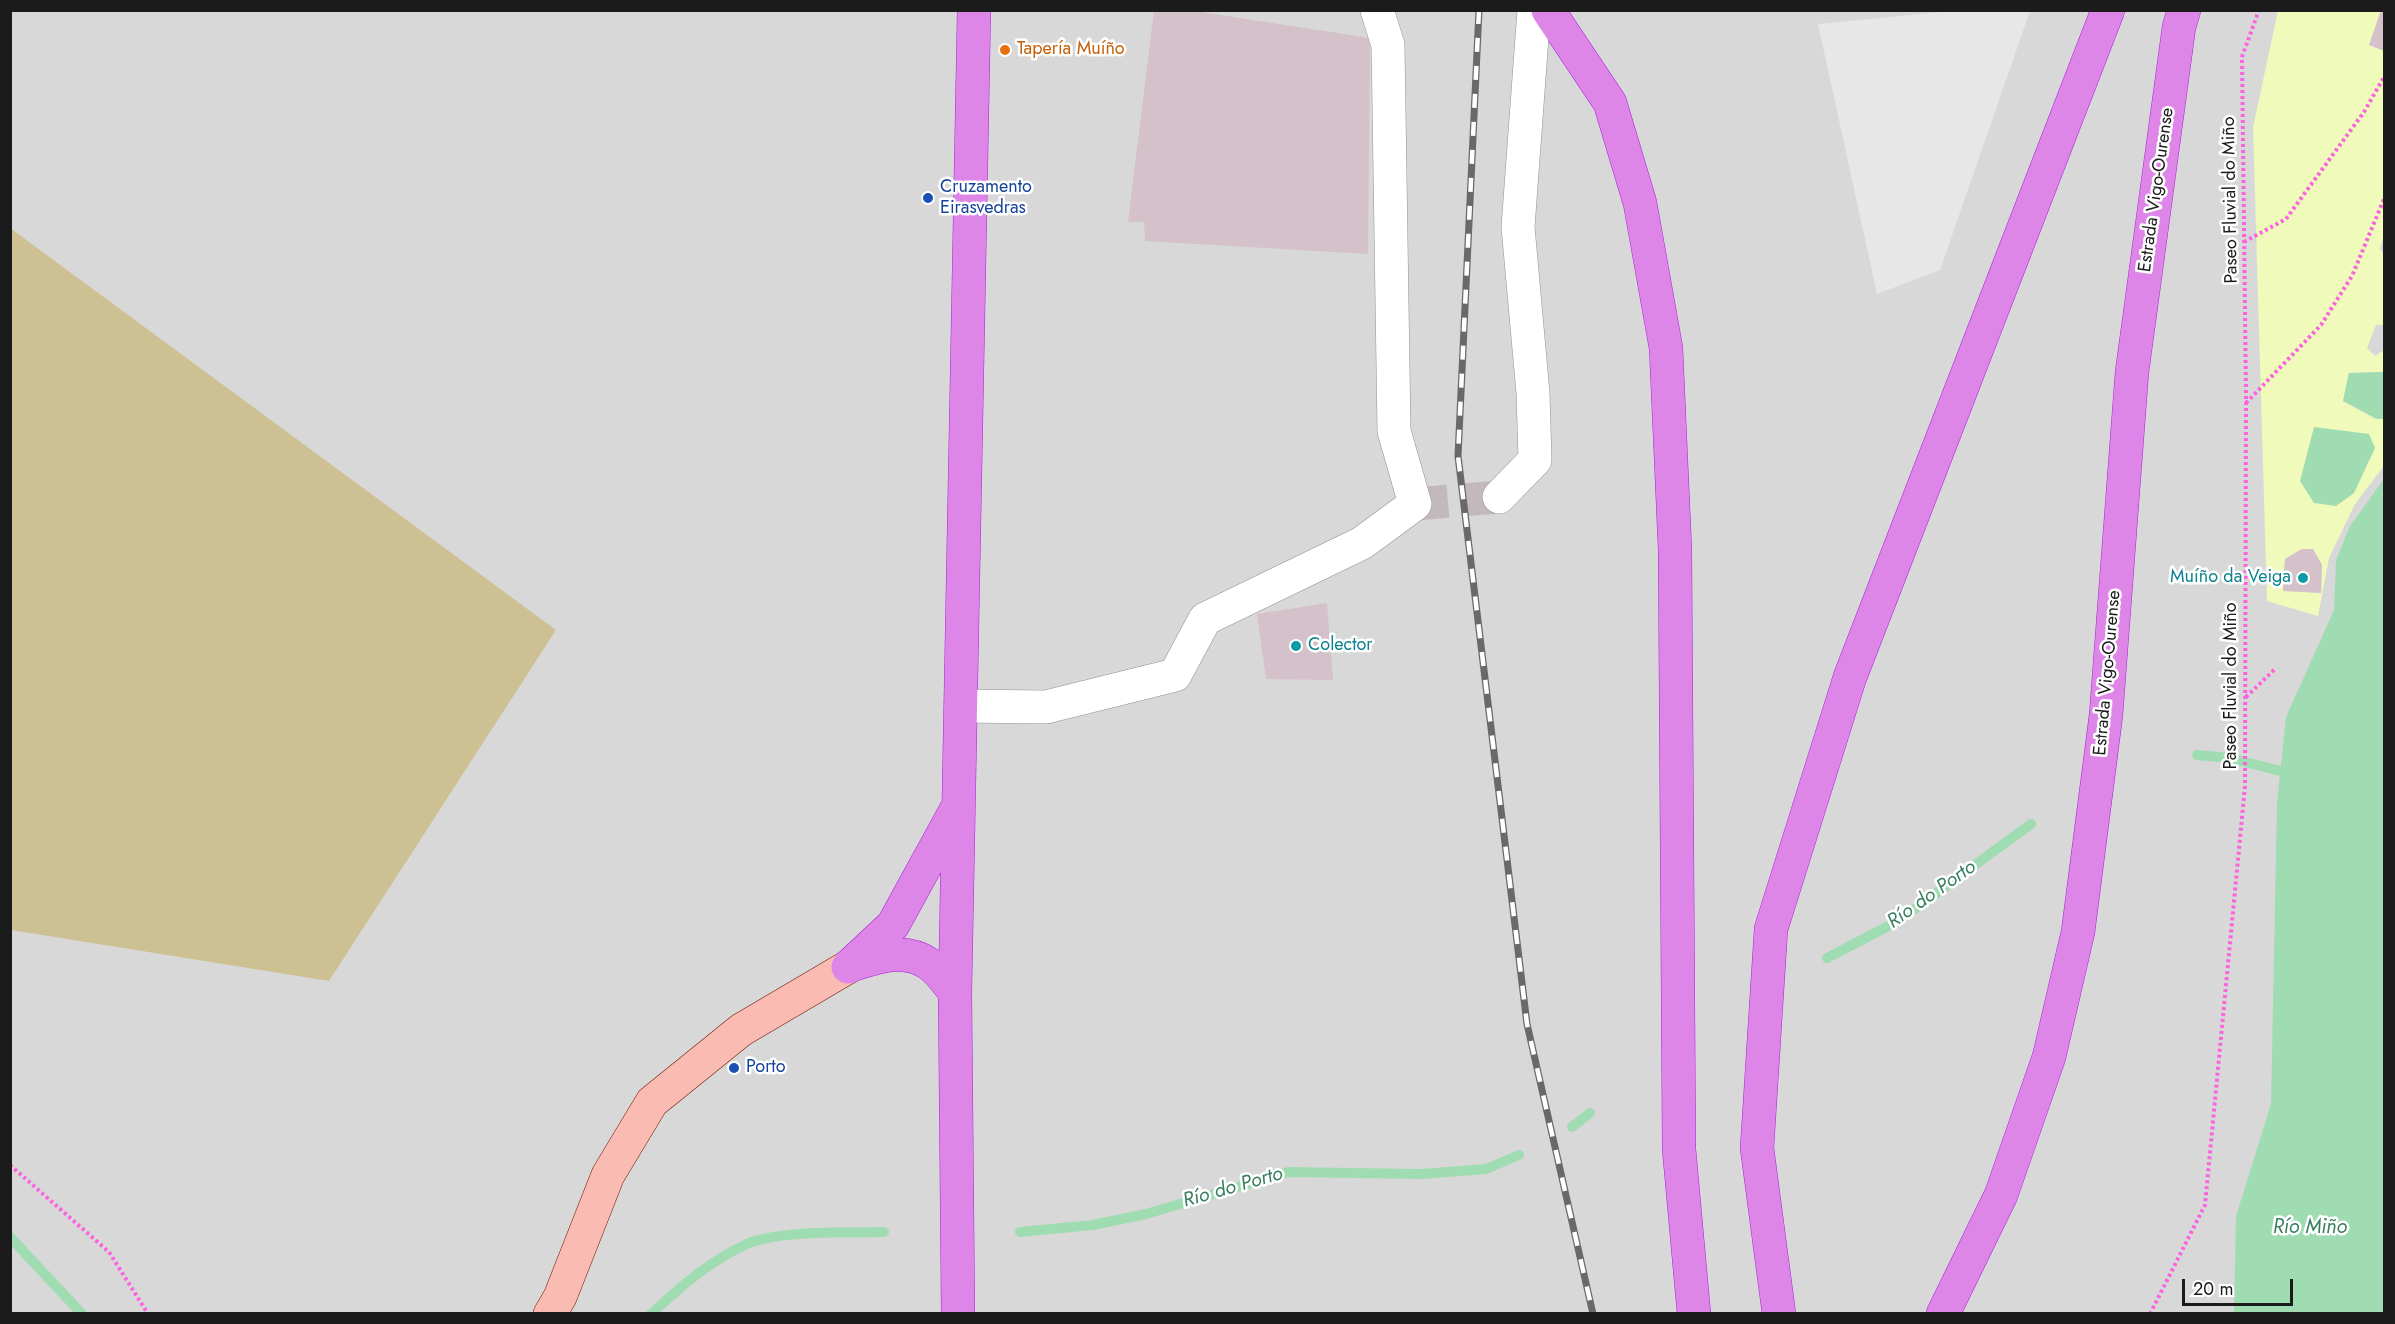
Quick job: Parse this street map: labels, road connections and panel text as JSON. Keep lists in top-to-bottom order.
{
  "streets": {
    "highway": ["Estrada Vigo-Ourense"],
    "path": ["Paseo Fluvial do Miño"]
  },
  "water": ["Río do Porto", "Río Miño"],
  "places": [
    "Tapería Muíño",
    "Cruzamento Eirasvedras",
    "Muíño da Veiga",
    "Colector",
    "Porto"
  ],
  "scale_bar": "20 m"
}
